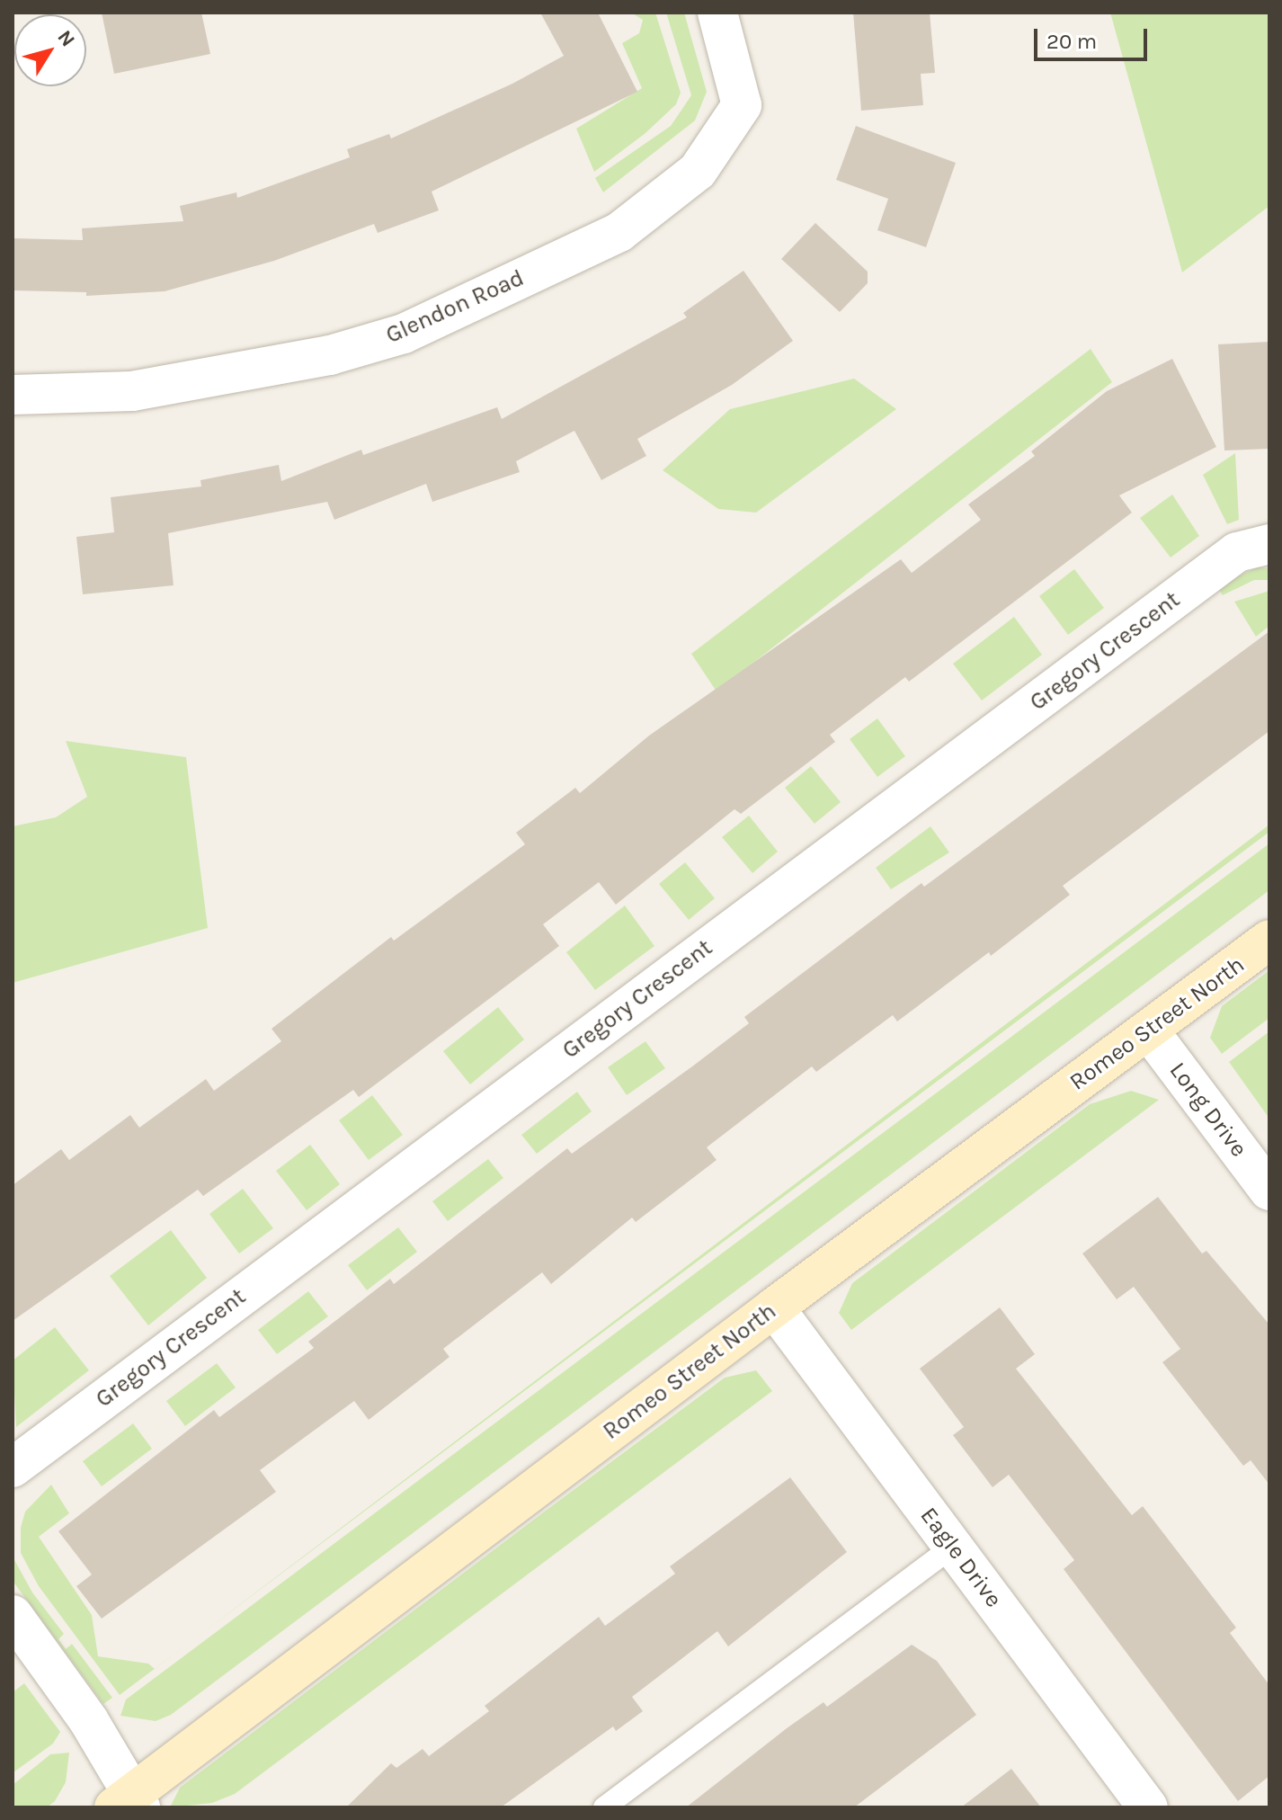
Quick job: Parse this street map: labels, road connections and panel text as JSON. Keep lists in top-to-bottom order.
{
  "streets": {
    "main road": ["Romeo Street North"],
    "street": [
      "Glendon Road",
      "Gregory Crescent",
      "Long Drive",
      "Eagle Drive"
    ]
  },
  "crossings": [
    ["Romeo Street North", "Long Drive"],
    ["Romeo Street North", "Eagle Drive"]
  ],
  "scale_bar": "20 m",
  "north": "top right"
}
